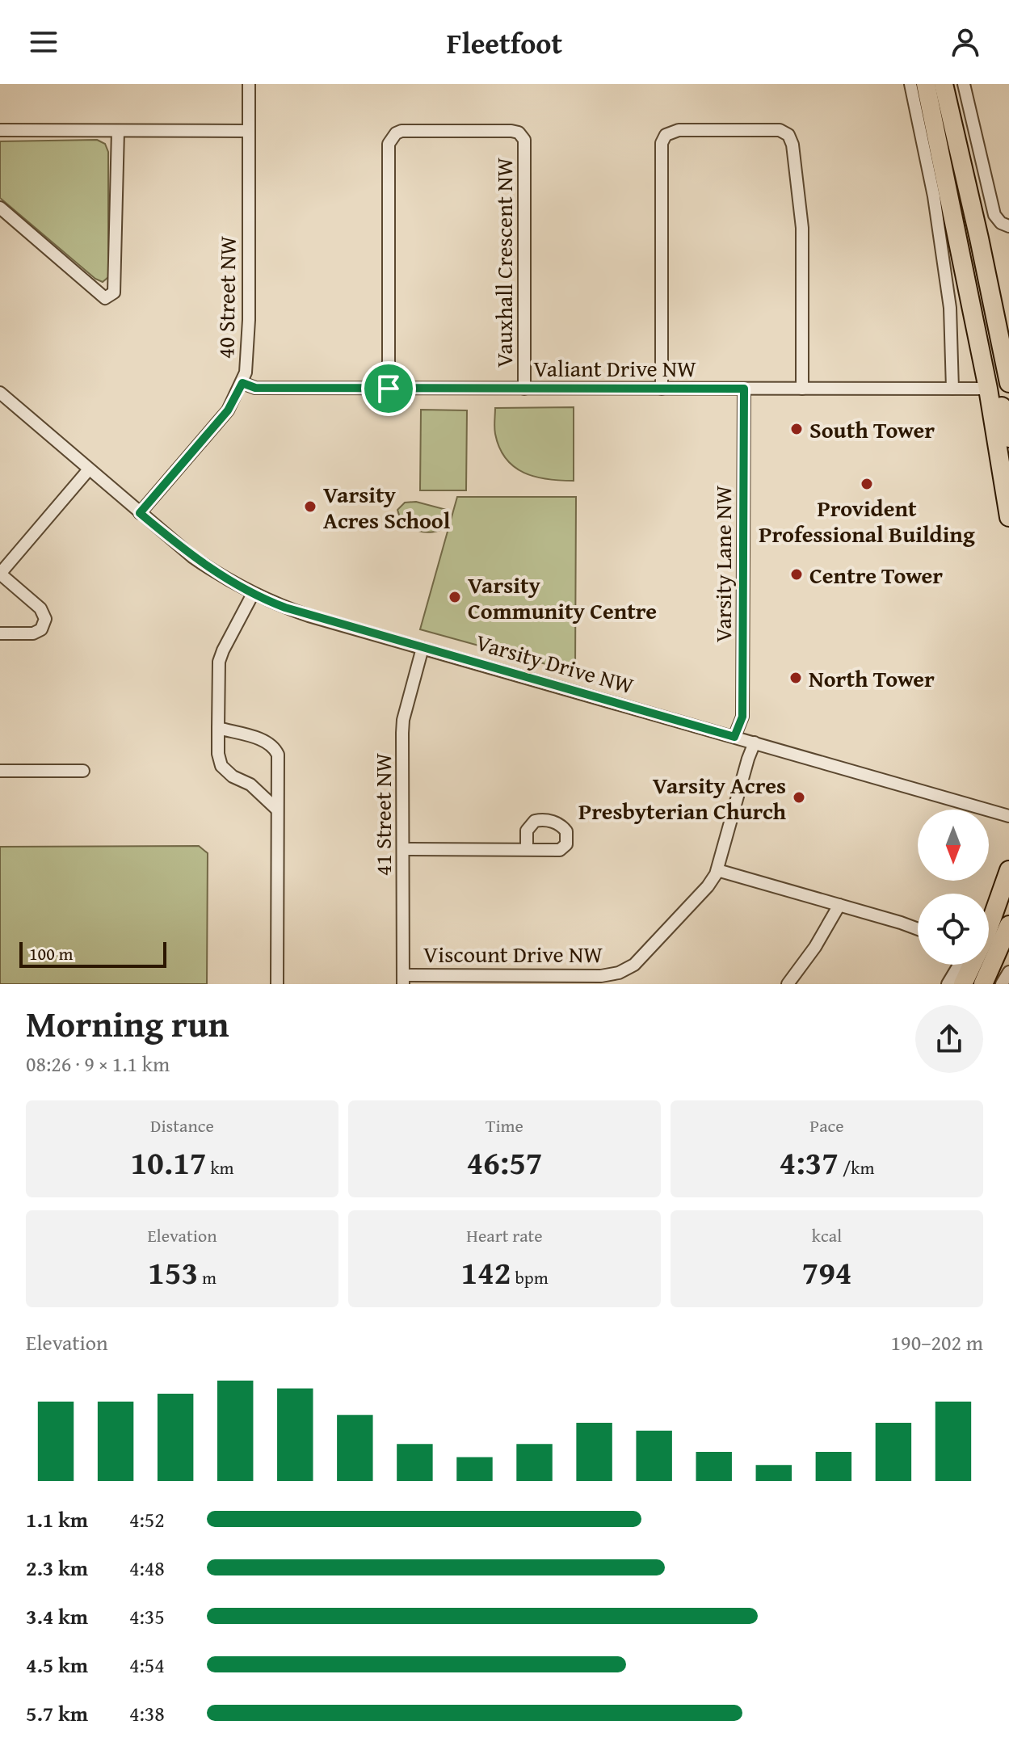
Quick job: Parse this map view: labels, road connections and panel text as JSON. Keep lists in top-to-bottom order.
{
  "streets": {
    "street": [
      "Vauxhall Crescent NW",
      "40 Street NW",
      "Valiant Drive NW",
      "Varsity Lane NW",
      "Varsity Drive NW",
      "41 Street NW",
      "Viscount Drive NW"
    ]
  },
  "crossings": [
    ["Vauxhall Crescent NW", "Valiant Drive NW"],
    ["40 Street NW", "Valiant Drive NW"],
    ["40 Street NW", "Varsity Drive NW"],
    ["Valiant Drive NW", "Varsity Lane NW"],
    ["Varsity Lane NW", "Varsity Drive NW"],
    ["Varsity Drive NW", "41 Street NW"],
    ["Varsity Drive NW", "Viscount Drive NW"],
    ["41 Street NW", "Viscount Drive NW"]
  ],
  "places": [
    "South Tower",
    "Provident Professional Building",
    "Varsity Acres School",
    "Centre Tower",
    "Varsity Community Centre",
    "North Tower",
    "Varsity Acres Presbyterian Church"
  ],
  "scale_bar": "100 m",
  "north": "bottom",
  "page": {
    "header": "Fleetfoot",
    "scale": "100 m",
    "heading": ["Morning run", "08:26 · 9 × 1.1 km"],
    "stats": [
      ["Distance", "10.17 km"],
      ["Time", "46:57"],
      ["Pace", "4:37 /km"],
      ["Elevation", "153 m"],
      ["Heart rate", "142 bpm"],
      ["kcal", "794"]
    ],
    "chart": ["Elevation", "190–202 m"],
    "list": [
      {
        "name": "1.1 km",
        "note": "4:52"
      },
      {
        "name": "2.3 km",
        "note": "4:48"
      },
      {
        "name": "3.4 km",
        "note": "4:35"
      },
      {
        "name": "4.5 km",
        "note": "4:54"
      },
      {
        "name": "5.7 km",
        "note": "4:38"
      }
    ]
  }
}
